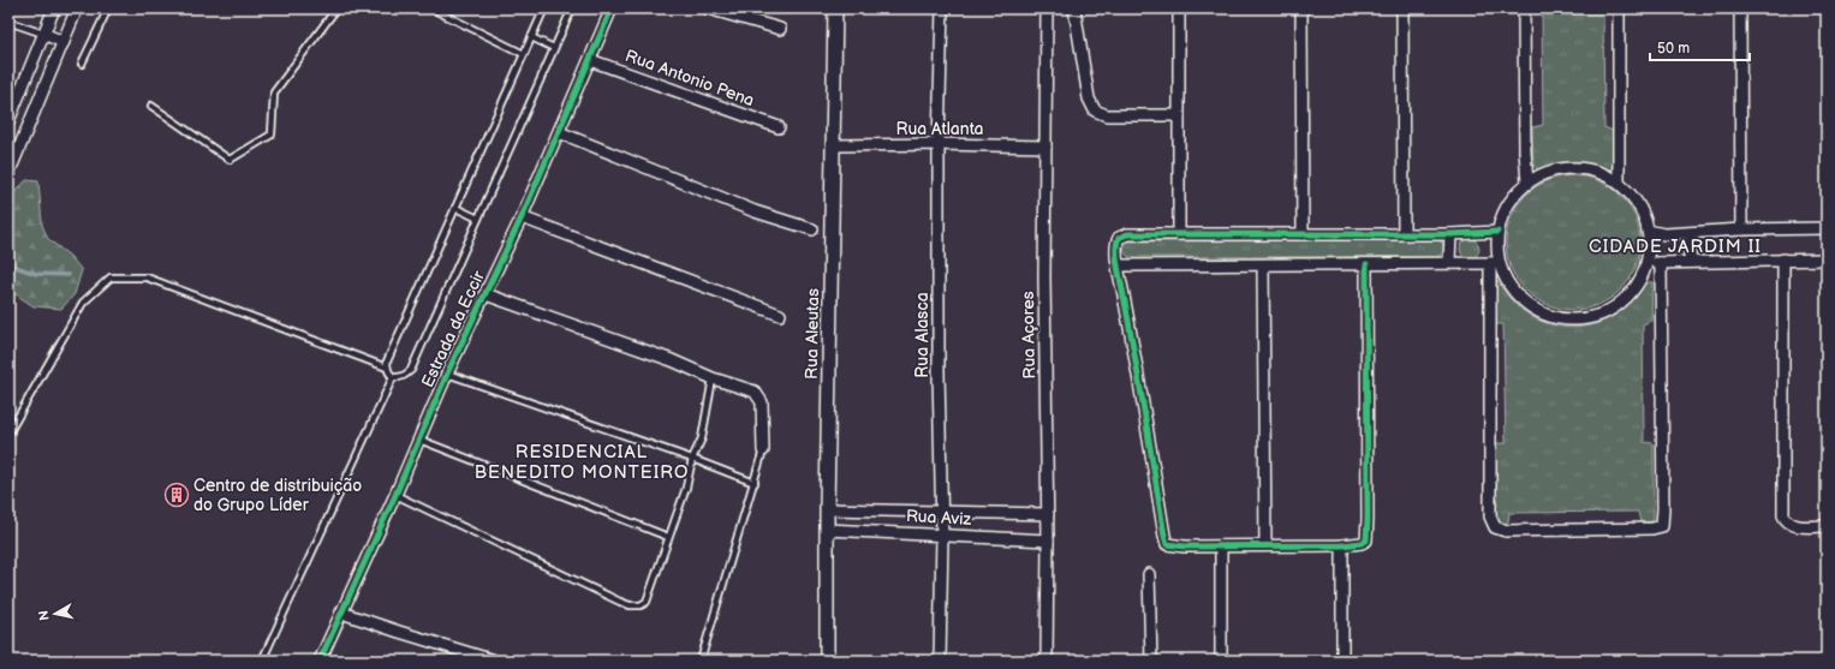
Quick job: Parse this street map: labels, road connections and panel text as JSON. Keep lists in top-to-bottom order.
{
  "streets": {
    "street": [
      "Rua Antonio Pena",
      "Rua Atlanta",
      "Estrada da Eccir",
      "Rua Aleutas",
      "Rua Alasca",
      "Rua Açores",
      "Rua Aviz"
    ]
  },
  "crossings": [
    ["Rua Antonio Pena", "Estrada da Eccir"],
    ["Rua Atlanta", "Rua Aleutas"],
    ["Rua Atlanta", "Rua Alasca"],
    ["Rua Atlanta", "Rua Açores"],
    ["Rua Aleutas", "Rua Aviz"],
    ["Rua Alasca", "Rua Aviz"],
    ["Rua Açores", "Rua Aviz"]
  ],
  "districts": ["CIDADE JARDIM II", "RESIDENCIAL BENEDITO MONTEIRO"],
  "places": {
    "building": ["Centro de distribuição do Grupo Líder"]
  },
  "scale_bar": "50 m",
  "north": "left"
}
